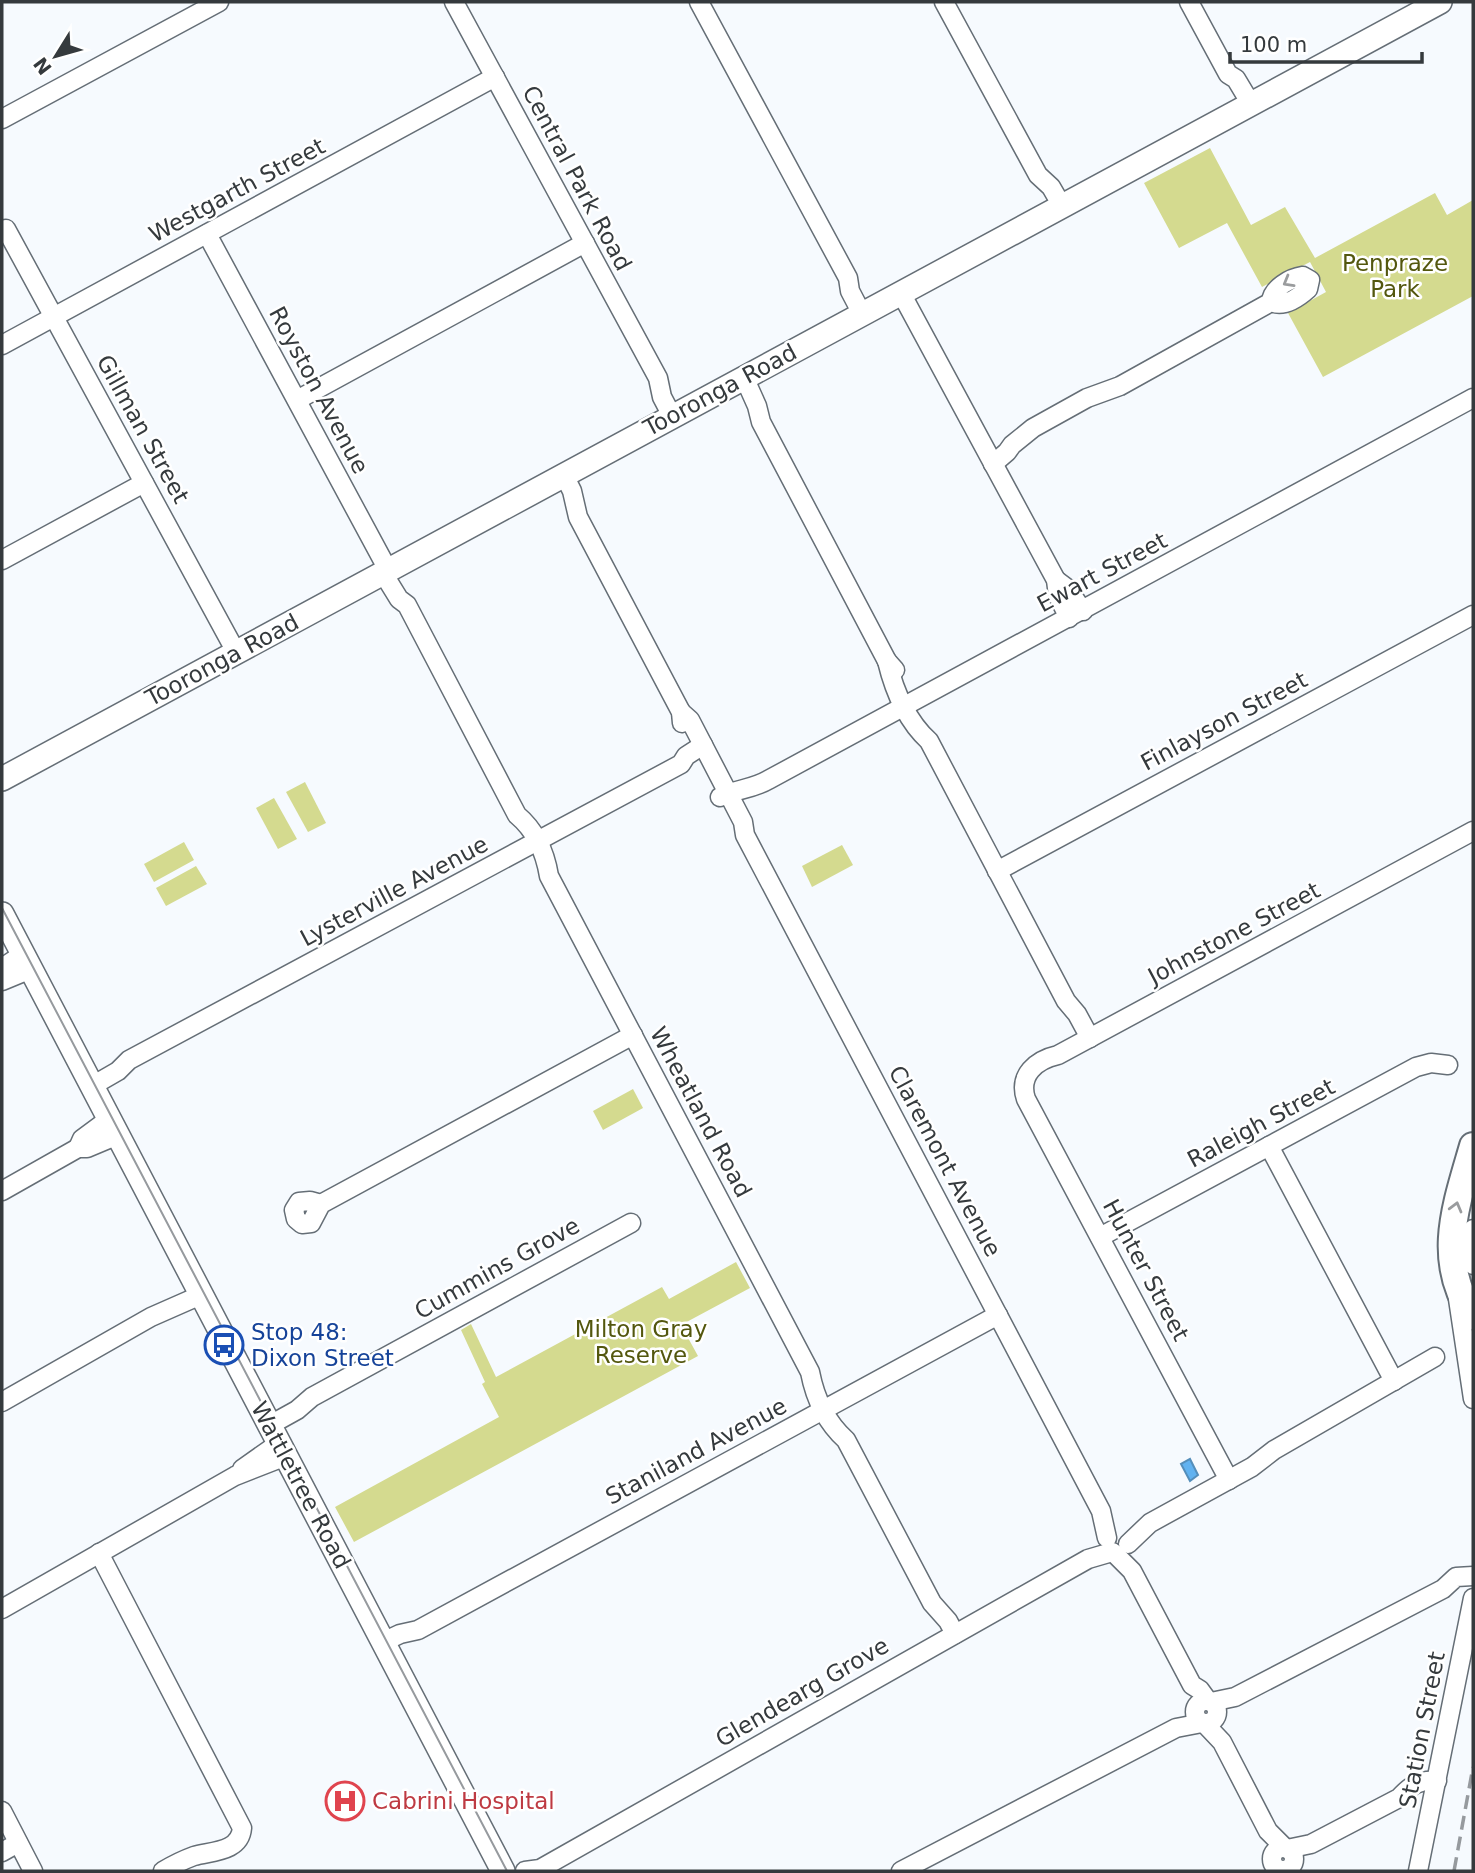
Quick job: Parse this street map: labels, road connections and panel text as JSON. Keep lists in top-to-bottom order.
{
  "streets": {
    "main road": ["Tooronga Road", "Wattletree Road"],
    "street": [
      "Central Park Road",
      "Westgarth Street",
      "Royston Avenue",
      "Gillman Street",
      "Ewart Street",
      "Finlayson Street",
      "Lysterville Avenue",
      "Johnstone Street",
      "Wheatland Road",
      "Raleigh Street",
      "Claremont Avenue",
      "Cummins Grove",
      "Hunter Street",
      "Staniland Avenue",
      "Glendearg Grove",
      "Station Street"
    ]
  },
  "crossings": [
    ["Central Park Road", "Westgarth Street"],
    ["Central Park Road", "Tooronga Road"],
    ["Westgarth Street", "Royston Avenue"],
    ["Westgarth Street", "Gillman Street"],
    ["Royston Avenue", "Tooronga Road"],
    ["Royston Avenue", "Wheatland Road"],
    ["Tooronga Road", "Gillman Street"],
    ["Tooronga Road", "Wheatland Road"],
    ["Tooronga Road", "Claremont Avenue"],
    ["Ewart Street", "Claremont Avenue"],
    ["Lysterville Avenue", "Wheatland Road"],
    ["Lysterville Avenue", "Claremont Avenue"],
    ["Lysterville Avenue", "Wattletree Road"],
    ["Johnstone Street", "Hunter Street"],
    ["Wheatland Road", "Staniland Avenue"],
    ["Wheatland Road", "Glendearg Grove"],
    ["Raleigh Street", "Hunter Street"],
    ["Claremont Avenue", "Staniland Avenue"],
    ["Claremont Avenue", "Glendearg Grove"],
    ["Cummins Grove", "Wattletree Road"],
    ["Hunter Street", "Glendearg Grove"],
    ["Staniland Avenue", "Wattletree Road"]
  ],
  "parks": ["Penpraze Park", "Milton Gray Reserve"],
  "places": {
    "bus stop": ["Stop 48: Dixon Street"],
    "hospital": ["Cabrini Hospital"]
  },
  "scale_bar": "100 m",
  "north": "bottom left"
}
